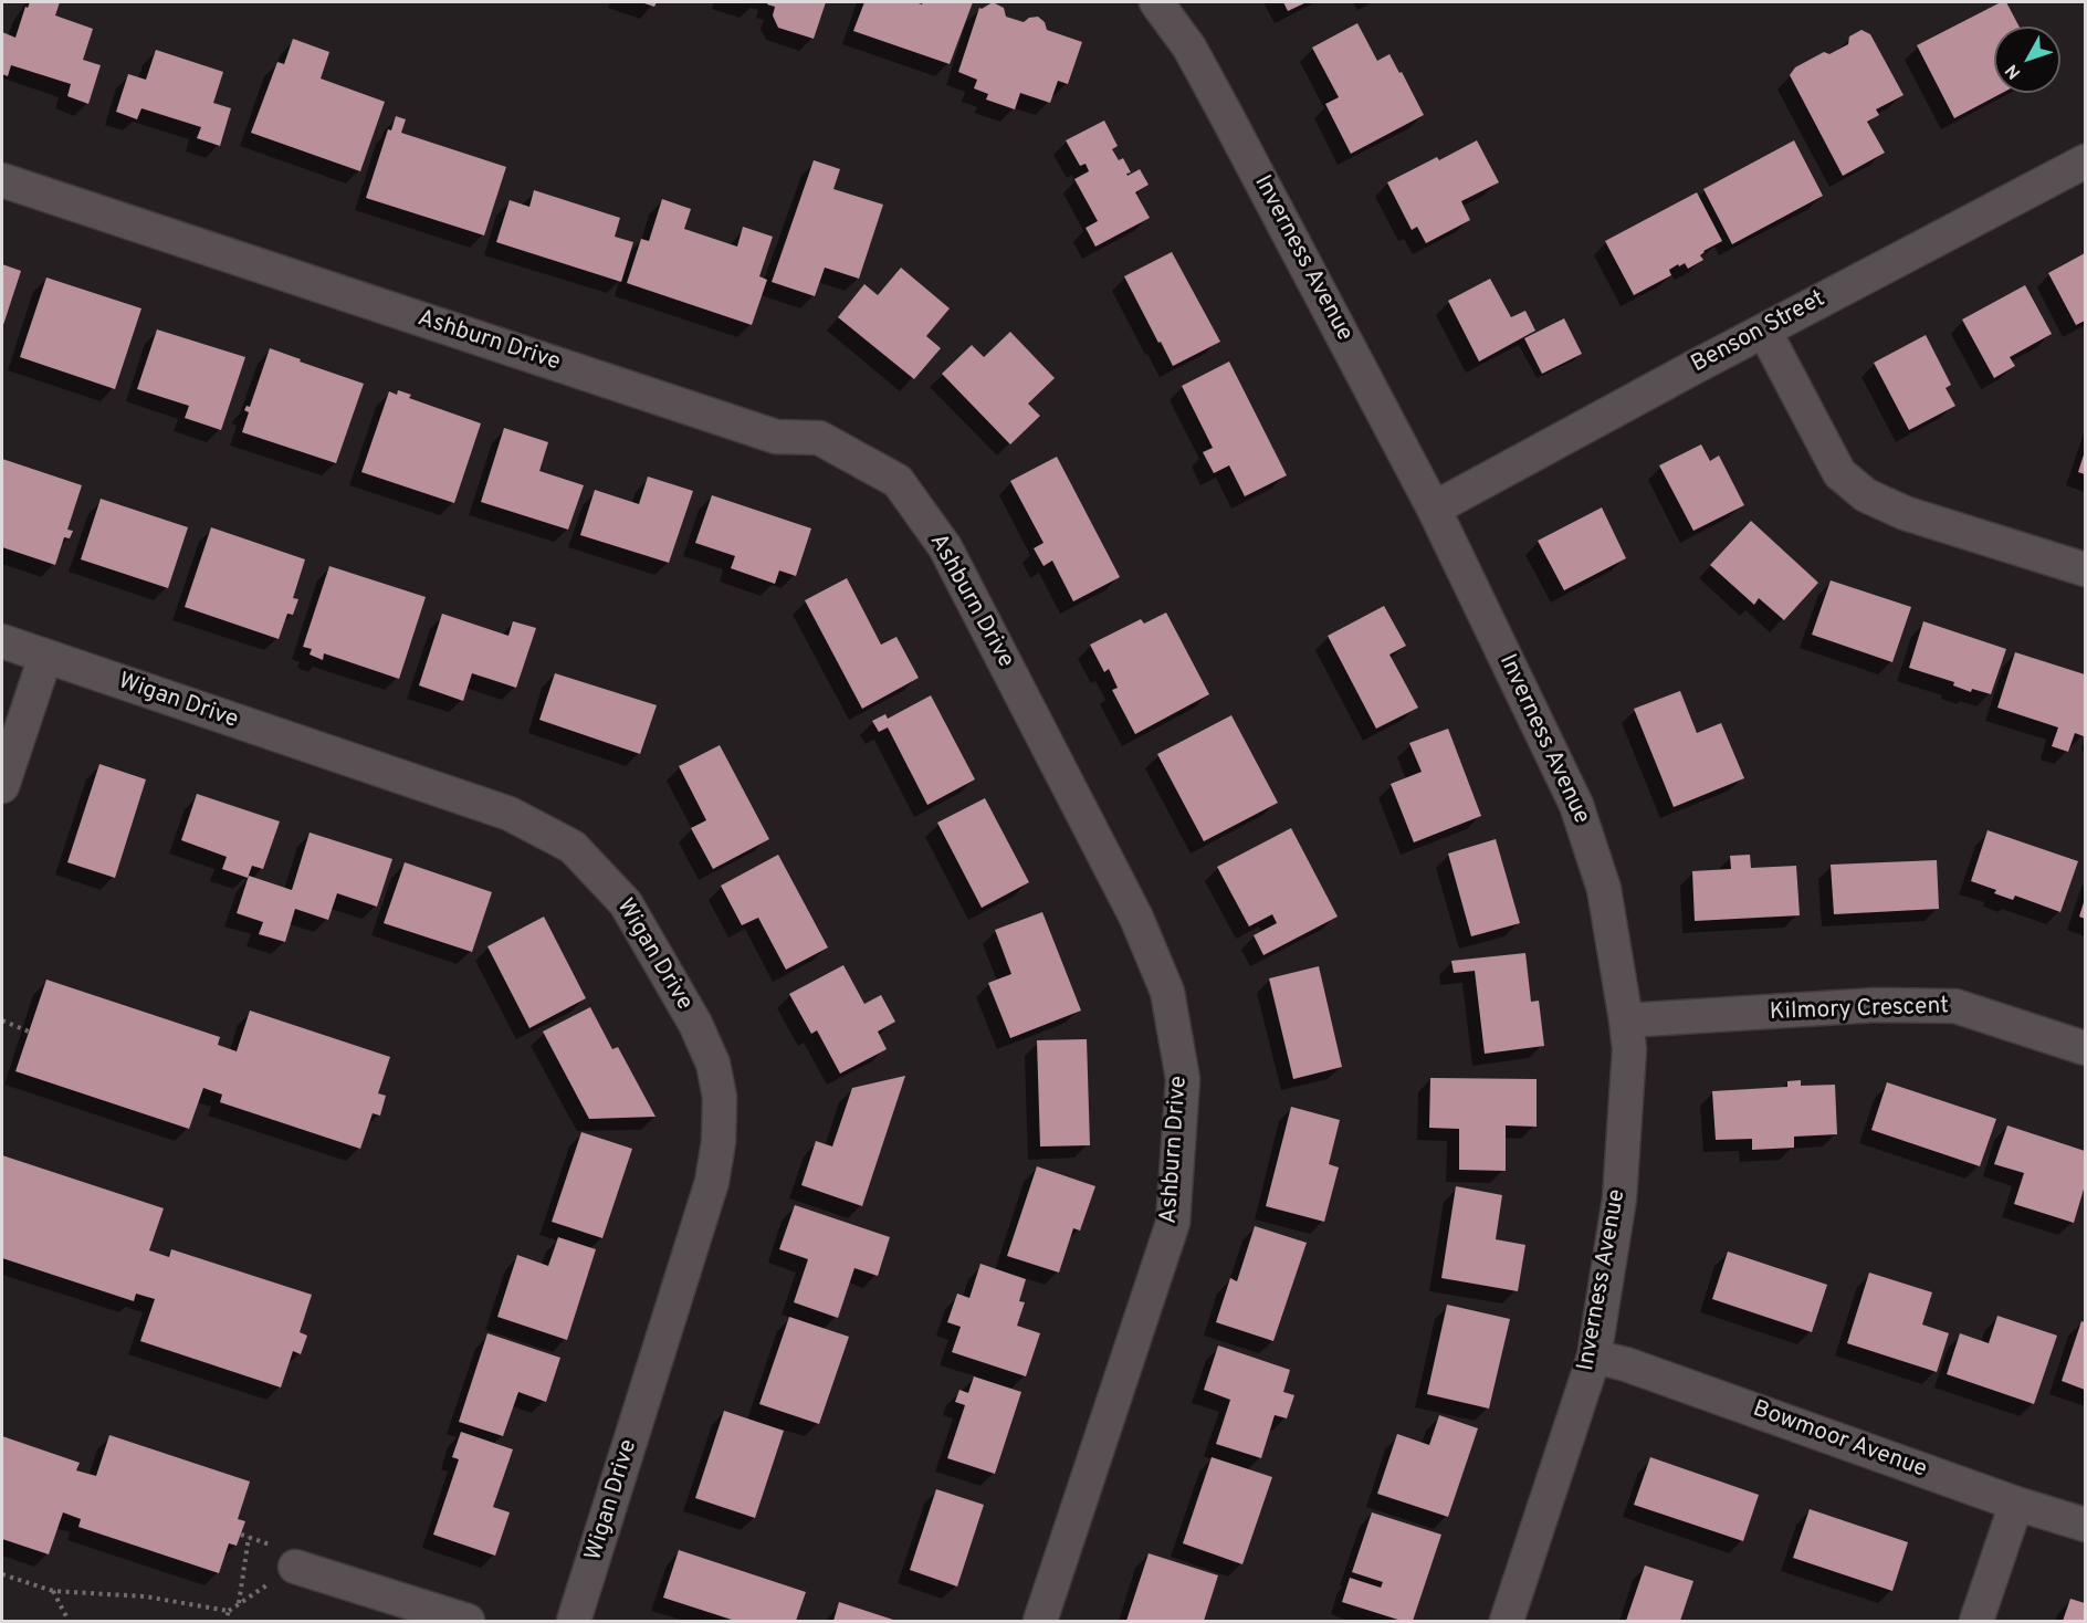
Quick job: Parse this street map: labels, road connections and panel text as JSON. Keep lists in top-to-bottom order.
{
  "streets": {
    "street": [
      "Inverness Avenue",
      "Benson Street",
      "Ashburn Drive",
      "Wigan Drive",
      "Kilmory Crescent",
      "Bowmoor Avenue"
    ]
  },
  "crossings": [
    ["Inverness Avenue", "Benson Street"],
    ["Inverness Avenue", "Kilmory Crescent"],
    ["Inverness Avenue", "Bowmoor Avenue"]
  ],
  "north": "bottom left"
}
